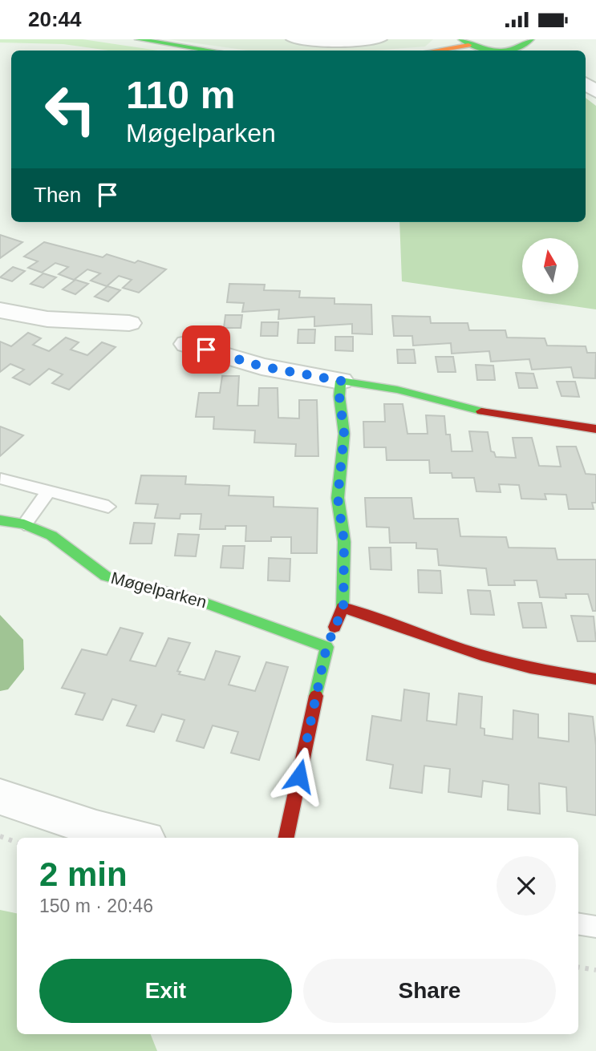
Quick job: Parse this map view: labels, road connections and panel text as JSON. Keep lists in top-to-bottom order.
{
  "streets": {
    "street": ["Møgelparken"]
  },
  "north": "top",
  "page": {
    "status": "20:44",
    "turn": ["110 m", "Møgelparken"],
    "then": "Then",
    "heading": ["2 min", "150 m · 20:46"],
    "buttons": ["Exit", "Share"]
  }
}
